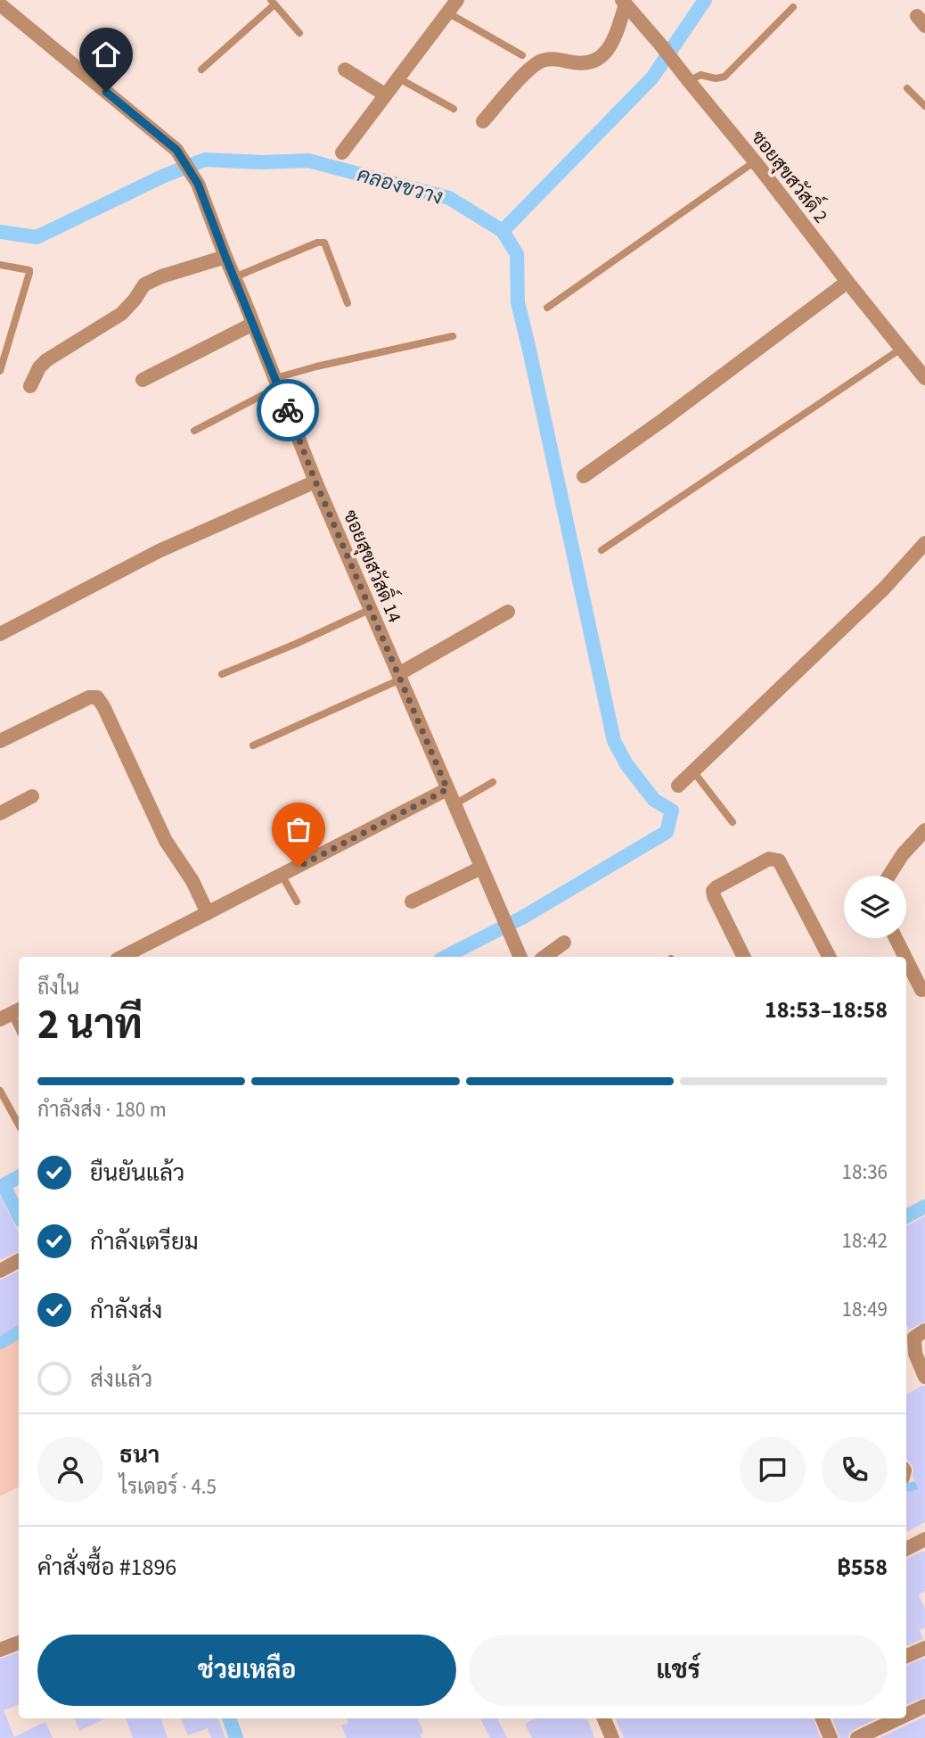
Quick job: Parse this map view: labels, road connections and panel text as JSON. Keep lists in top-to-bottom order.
{
  "streets": {
    "street": ["ซอยสุขสวัสดิ์ 2", "ซอยสุขสวัสดิ์ 14"]
  },
  "water": ["คลองขวาง"],
  "page": {
    "heading": ["2 นาที", "ถึงใน", "18:53–18:58"],
    "panel": [
      "ธนา",
      "ไรเดอร์ · 4.5",
      "คำสั่งซื้อ #1896",
      "฿558"
    ],
    "bar": "กำลังส่ง · 180 m",
    "list": [
      ["ยืนยันแล้ว", "18:36"],
      ["กำลังเตรียม", "18:42"],
      ["กำลังส่ง", "18:49"],
      "ส่งแล้ว"
    ],
    "buttons": ["ช่วยเหลือ", "แชร์"]
  }
}
